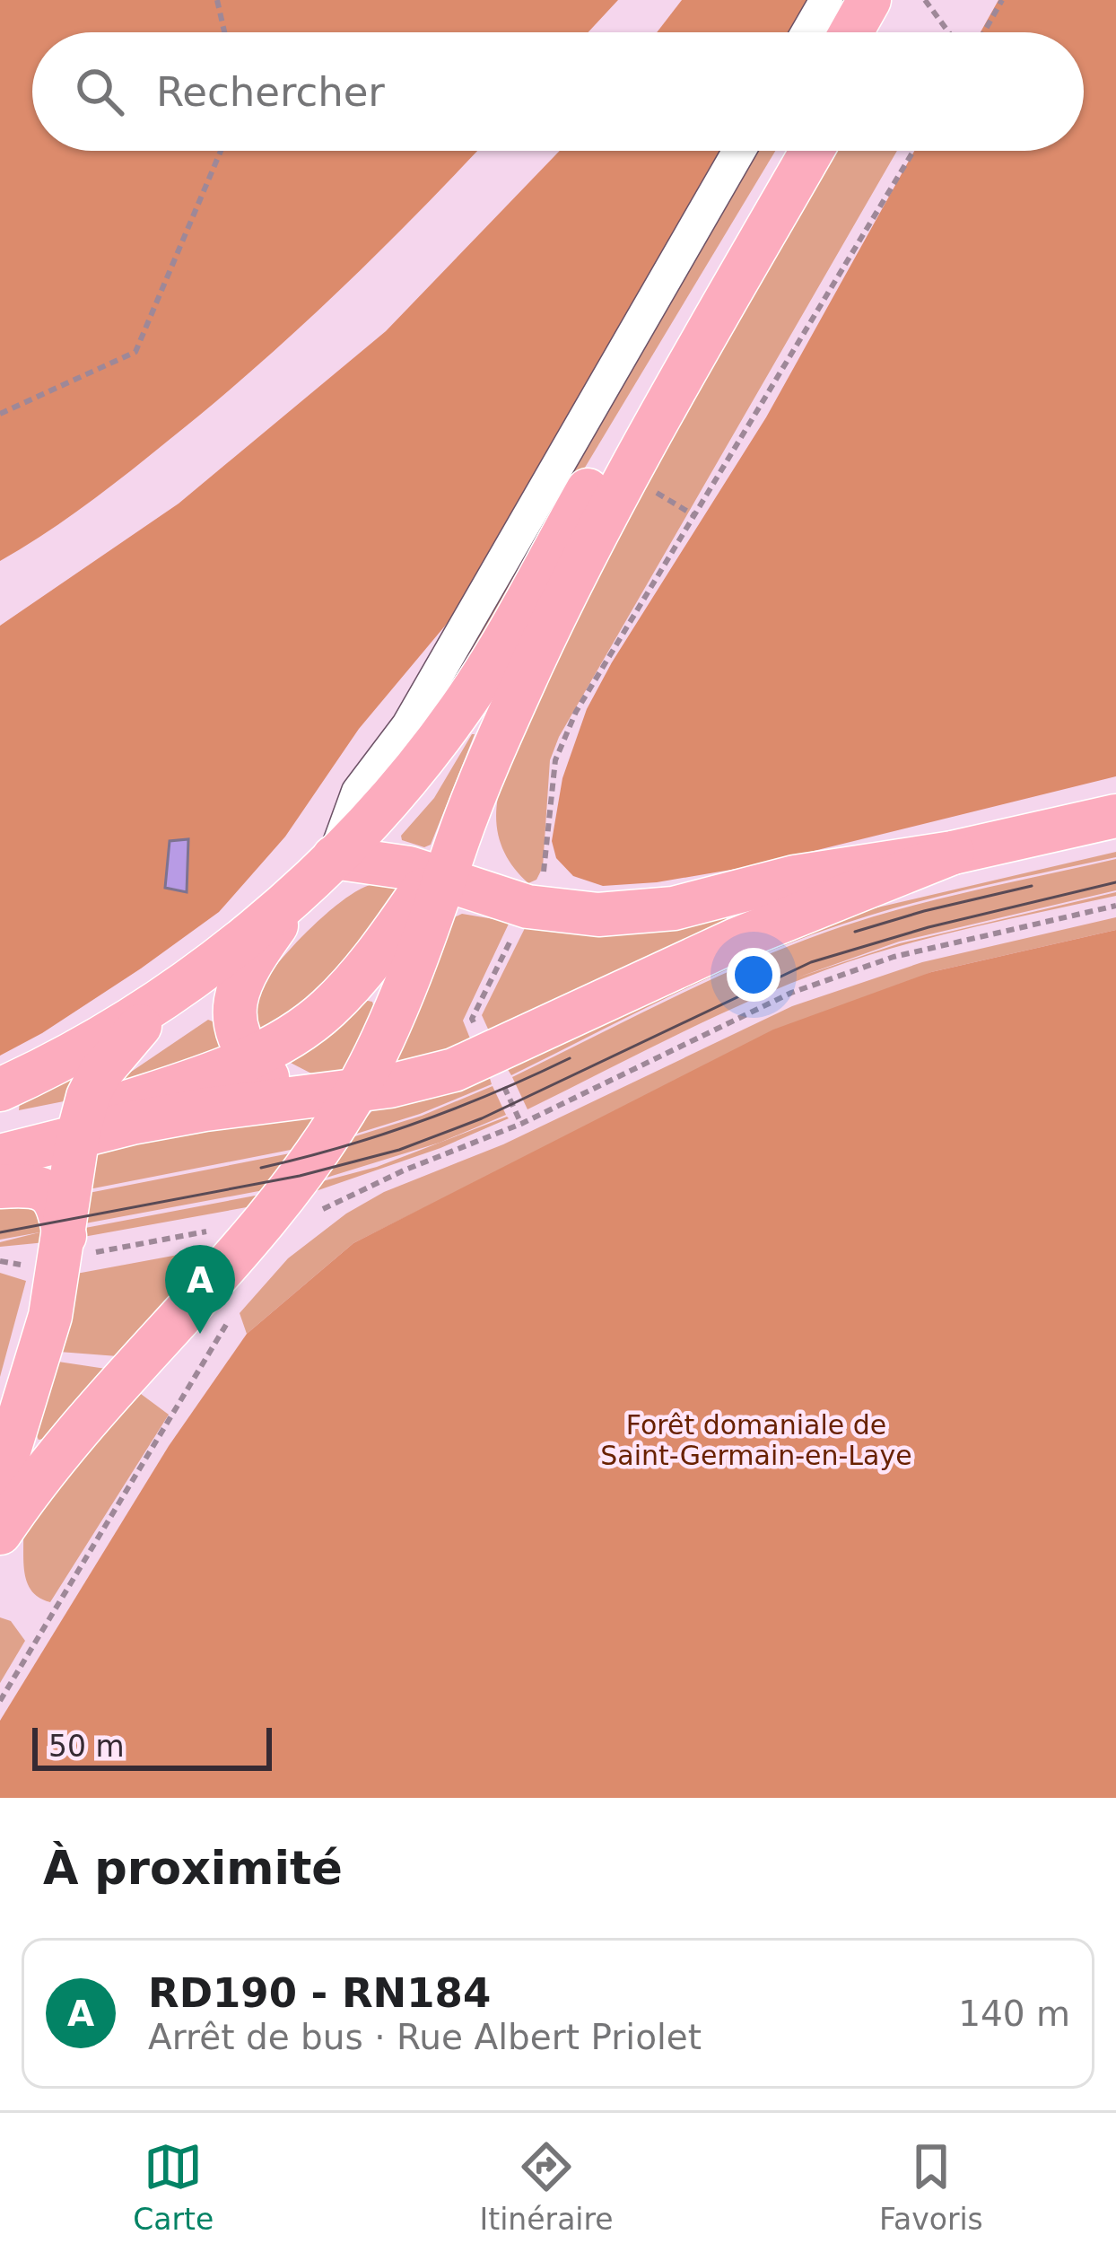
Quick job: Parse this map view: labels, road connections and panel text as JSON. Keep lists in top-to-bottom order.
{
  "parks": ["Forêt domaniale de Saint-Germain-en-Laye"],
  "scale_bar": "50 m",
  "page": {
    "search": "Rechercher",
    "pins": "A",
    "scale": "50 m",
    "heading": "À proximité",
    "list": [
      {
        "mark": "A",
        "name": "RD190 - RN184",
        "note": "Arrêt de bus · Rue Albert Priolet",
        "value": "140 m"
      }
    ],
    "nav": ["Carte", "Itinéraire", "Favoris"]
  }
}
